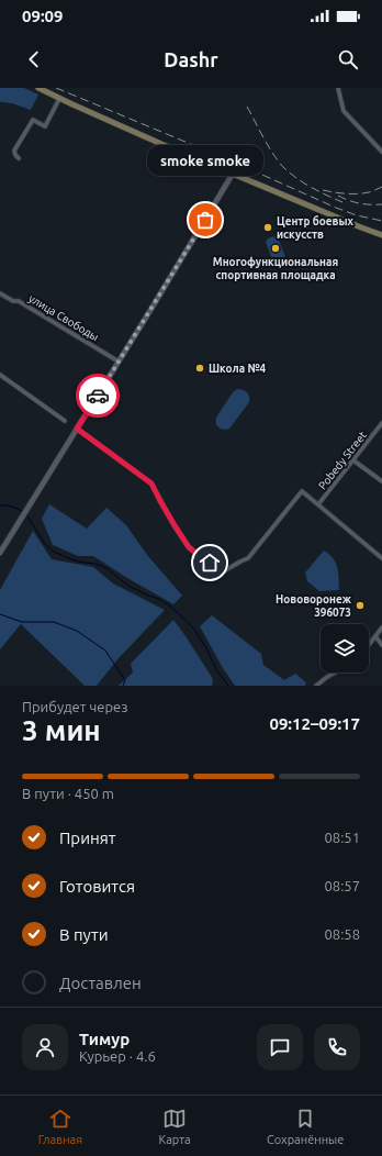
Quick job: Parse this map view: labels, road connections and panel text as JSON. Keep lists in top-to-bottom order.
{
  "streets": {
    "street": ["улица Свободы", "Pobedy Street"]
  },
  "places": [
    "smoke smoke",
    "Центр боевых искусств",
    "Многофункциональная спортивная площадка",
    "Школа №4",
    "Нововоронеж 396073"
  ],
  "page": {
    "status": "09:09",
    "header": "Dashr",
    "bubble": "smoke smoke",
    "heading": ["3 мин", "Прибудет через", "09:12–09:17"],
    "panel": ["Тимур", "Курьер · 4.6"],
    "bar": "В пути · 450 m",
    "list": [
      ["Принят", "08:51"],
      ["Готовится", "08:57"],
      ["В пути", "08:58"],
      "Доставлен"
    ],
    "tabs": ["Главная", "Карта", "Сохранённые"]
  }
}
